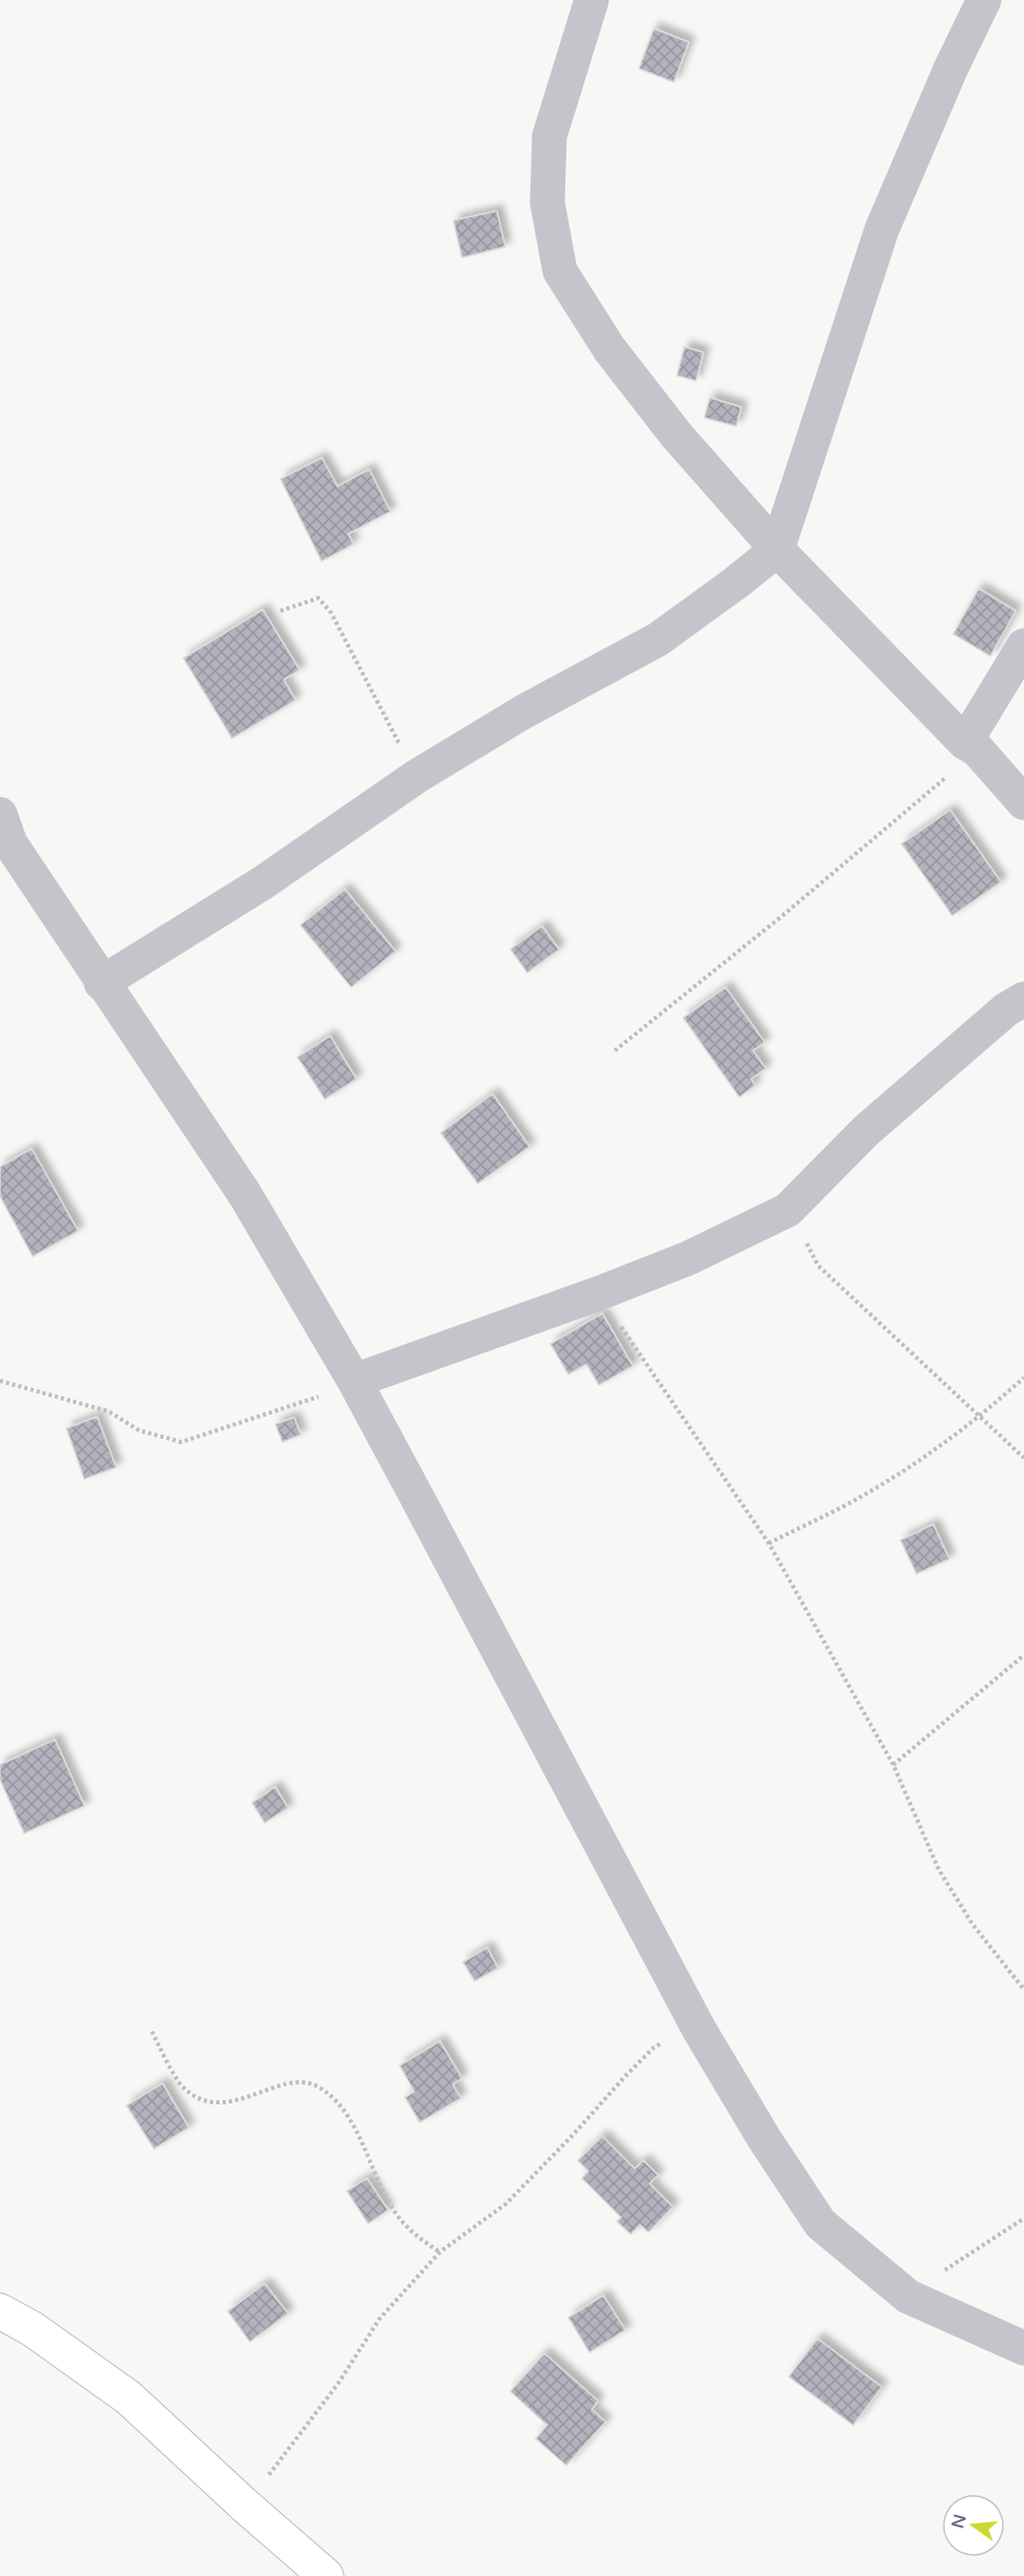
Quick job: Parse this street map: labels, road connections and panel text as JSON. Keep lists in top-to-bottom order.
{
  "north": "left"
}
